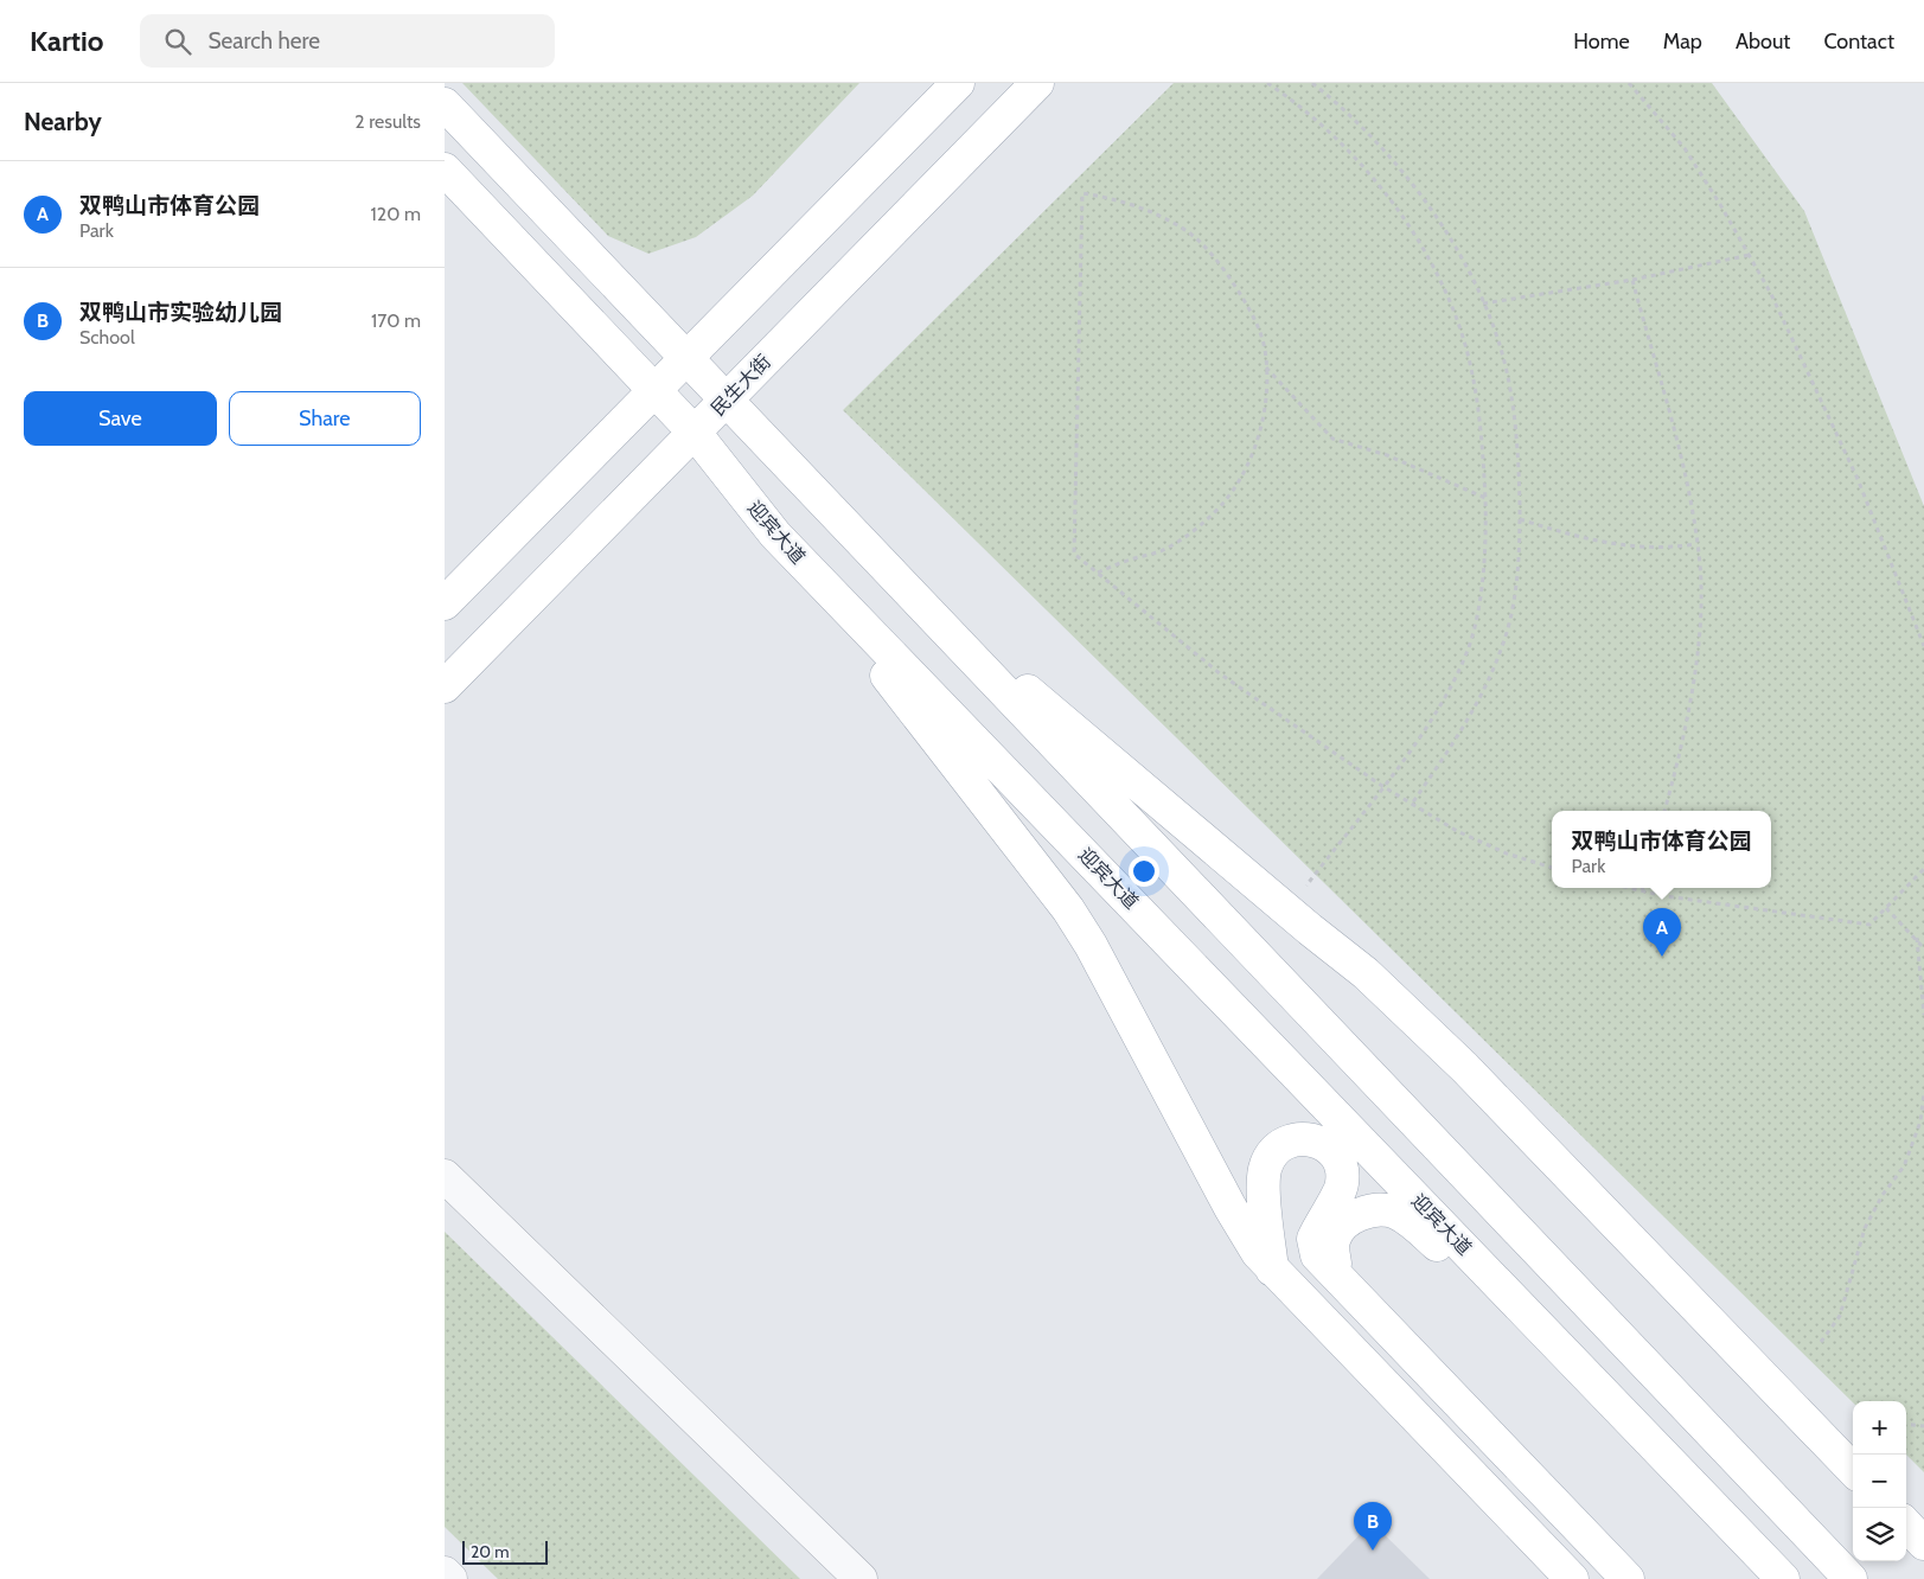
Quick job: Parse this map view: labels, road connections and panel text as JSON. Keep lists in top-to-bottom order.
{
  "streets": {
    "main road": ["民生大街", "迎宾大道"]
  },
  "crossings": [
    ["民生大街", "迎宾大道"]
  ],
  "scale_bar": "20 m",
  "page": {
    "header": "Kartio",
    "search": "Search here",
    "nav": [
      "Home",
      "Map",
      "About",
      "Contact"
    ],
    "heading": ["Nearby", "2 results"],
    "list": [
      {
        "mark": "A",
        "name": "双鸭山市体育公园",
        "note": "Park",
        "value": "120 m"
      },
      {
        "mark": "B",
        "name": "双鸭山市实验幼儿园",
        "note": "School",
        "value": "170 m"
      }
    ],
    "buttons": ["Save", "Share"],
    "popup": ["双鸭山市体育公园", "Park"],
    "pins": ["A", "B"],
    "map_buttons": ["+", "−"],
    "scale": "20 m"
  }
}
